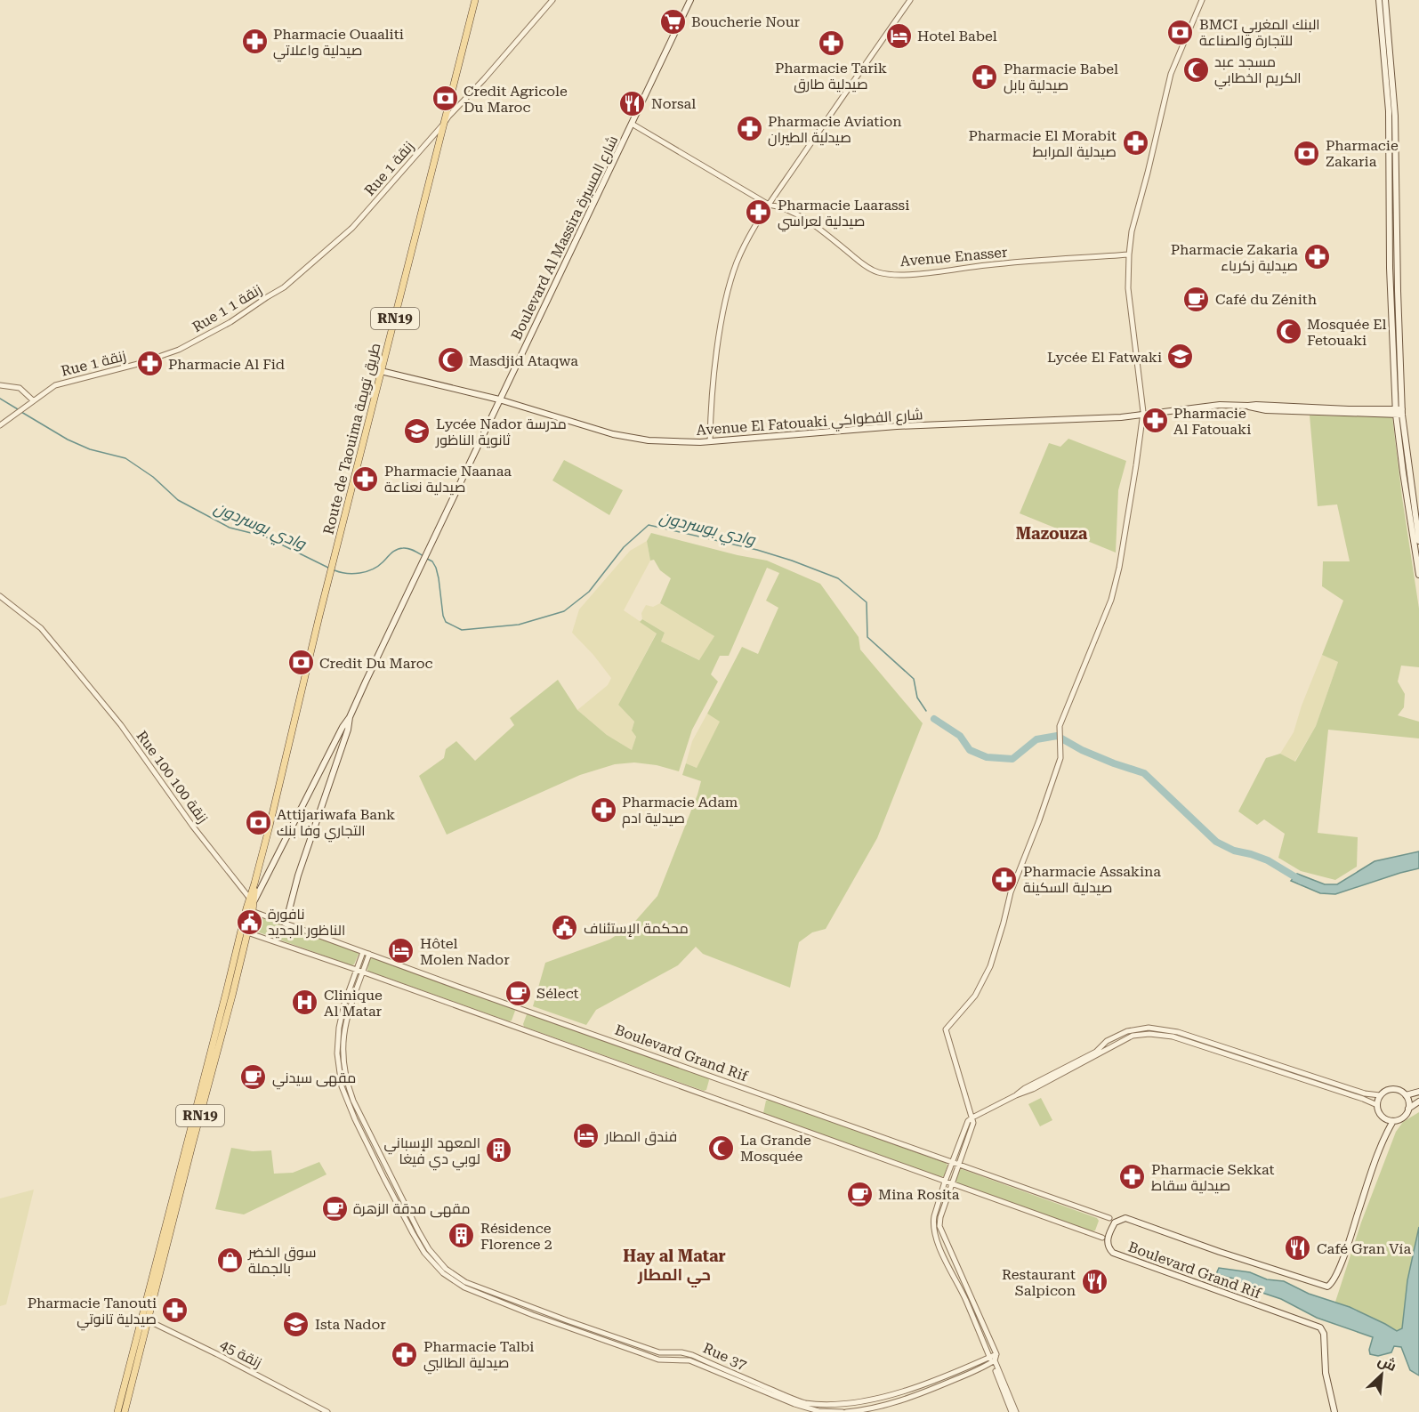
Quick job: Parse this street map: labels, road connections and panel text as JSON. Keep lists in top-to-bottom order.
{
  "streets": {
    "main road": [
      "Boulevard Al Massira شارع المسيرة",
      "RN19",
      "Avenue El Fatouaki شارع الفطواكي",
      "Route de Taouima طريق تويمة",
      "Boulevard Grand Rif"
    ],
    "street": [
      "Rue 1 زنقة",
      "Avenue Enasser",
      "Rue 1 زنقة 1",
      "Rue زنقة 1",
      "Rue 100 زنقة 100",
      "زنقة 45",
      "Rue 37"
    ]
  },
  "crossings": [
    ["Rue 1 زنقة", "Rue 1 زنقة 1"],
    ["Rue 1 زنقة", "Route de Taouima طريق تويمة"],
    ["Boulevard Al Massira شارع المسيرة", "Avenue Enasser"],
    ["Boulevard Al Massira شارع المسيرة", "Avenue El Fatouaki شارع الفطواكي"],
    ["Boulevard Al Massira شارع المسيرة", "Route de Taouima طريق تويمة"],
    ["Boulevard Al Massira شارع المسيرة", "Rue 100 زنقة 100"],
    ["Boulevard Al Massira شارع المسيرة", "Boulevard Grand Rif"],
    ["Rue 1 زنقة 1", "Rue زنقة 1"],
    ["RN19", "Route de Taouima طريق تويمة"],
    ["RN19", "Boulevard Grand Rif"],
    ["RN19", "زنقة 45"],
    ["Avenue El Fatouaki شارع الفطواكي", "Route de Taouima طريق تويمة"],
    ["Route de Taouima طريق تويمة", "Rue 100 زنقة 100"],
    ["Route de Taouima طريق تويمة", "Boulevard Grand Rif"]
  ],
  "districts": ["Mazouza", "Hay al Matar حي المطار"],
  "water": ["وادي بوسردون"],
  "places": {
    "supermarket": ["Boucherie Nour"],
    "bank": [
      "BMCI البنك المغربي للتجارة والصناعة",
      "Credit Agricole Du Maroc",
      "Pharmacie Zakaria",
      "Credit Du Maroc",
      "Attijariwafa Bank التجاري وفا بنك"
    ],
    "hotel": ["Hotel Babel", "Hôtel Molen Nador", "فندق المطار"],
    "pharmacy": [
      "Pharmacie Ouaaliti صيدلية واعلاتي",
      "Pharmacie Tarik صيدلية طارق",
      "Pharmacie Babel صيدلية بابل",
      "Pharmacie Aviation صيدلية الطيران",
      "Pharmacie El Morabit صيدلية المرابط",
      "Pharmacie Laarassi صيدلية لعراسي",
      "Pharmacie Zakaria صيدلية زكرياء",
      "Pharmacie Al Fid",
      "Pharmacie Al Fatouaki",
      "Pharmacie Naanaa صيدلية نعناعة",
      "Pharmacie Adam صيدلية ادم",
      "Pharmacie Assakina صيدلية السكينة",
      "Pharmacie Sekkat صيدلية سقاط",
      "Pharmacie Tanouti صيدلية تانوتي",
      "Pharmacie Talbi صيدلية الطالبي"
    ],
    "mosque": [
      "مسجد عبد الكريم الخطابي",
      "Mosquée El Fetouaki",
      "Masdjid Ataqwa",
      "La Grande Mosquée"
    ],
    "restaurant": ["Norsal", "Café Gran Vía", "Restaurant Salpicon"],
    "cafe": [
      "Café du Zénith",
      "Sélect",
      "مقهى سيدني",
      "Mina Rosita",
      "مقهى مدقة الزهرة"
    ],
    "school or university": ["Lycée El Fatwaki", "Lycée Nador مدرسة ثانوية الناظور", "Ista Nador"],
    "public building": ["نافورة الناظور الجديد", "محكمة الإستئناف"],
    "hospital": ["Clinique Al Matar"],
    "building": ["المعهد الإسباني لوبي دي فيغا", "Résidence Florence 2"],
    "shop": ["سوق الخضر بالجملة"]
  },
  "north": "top right"
}
